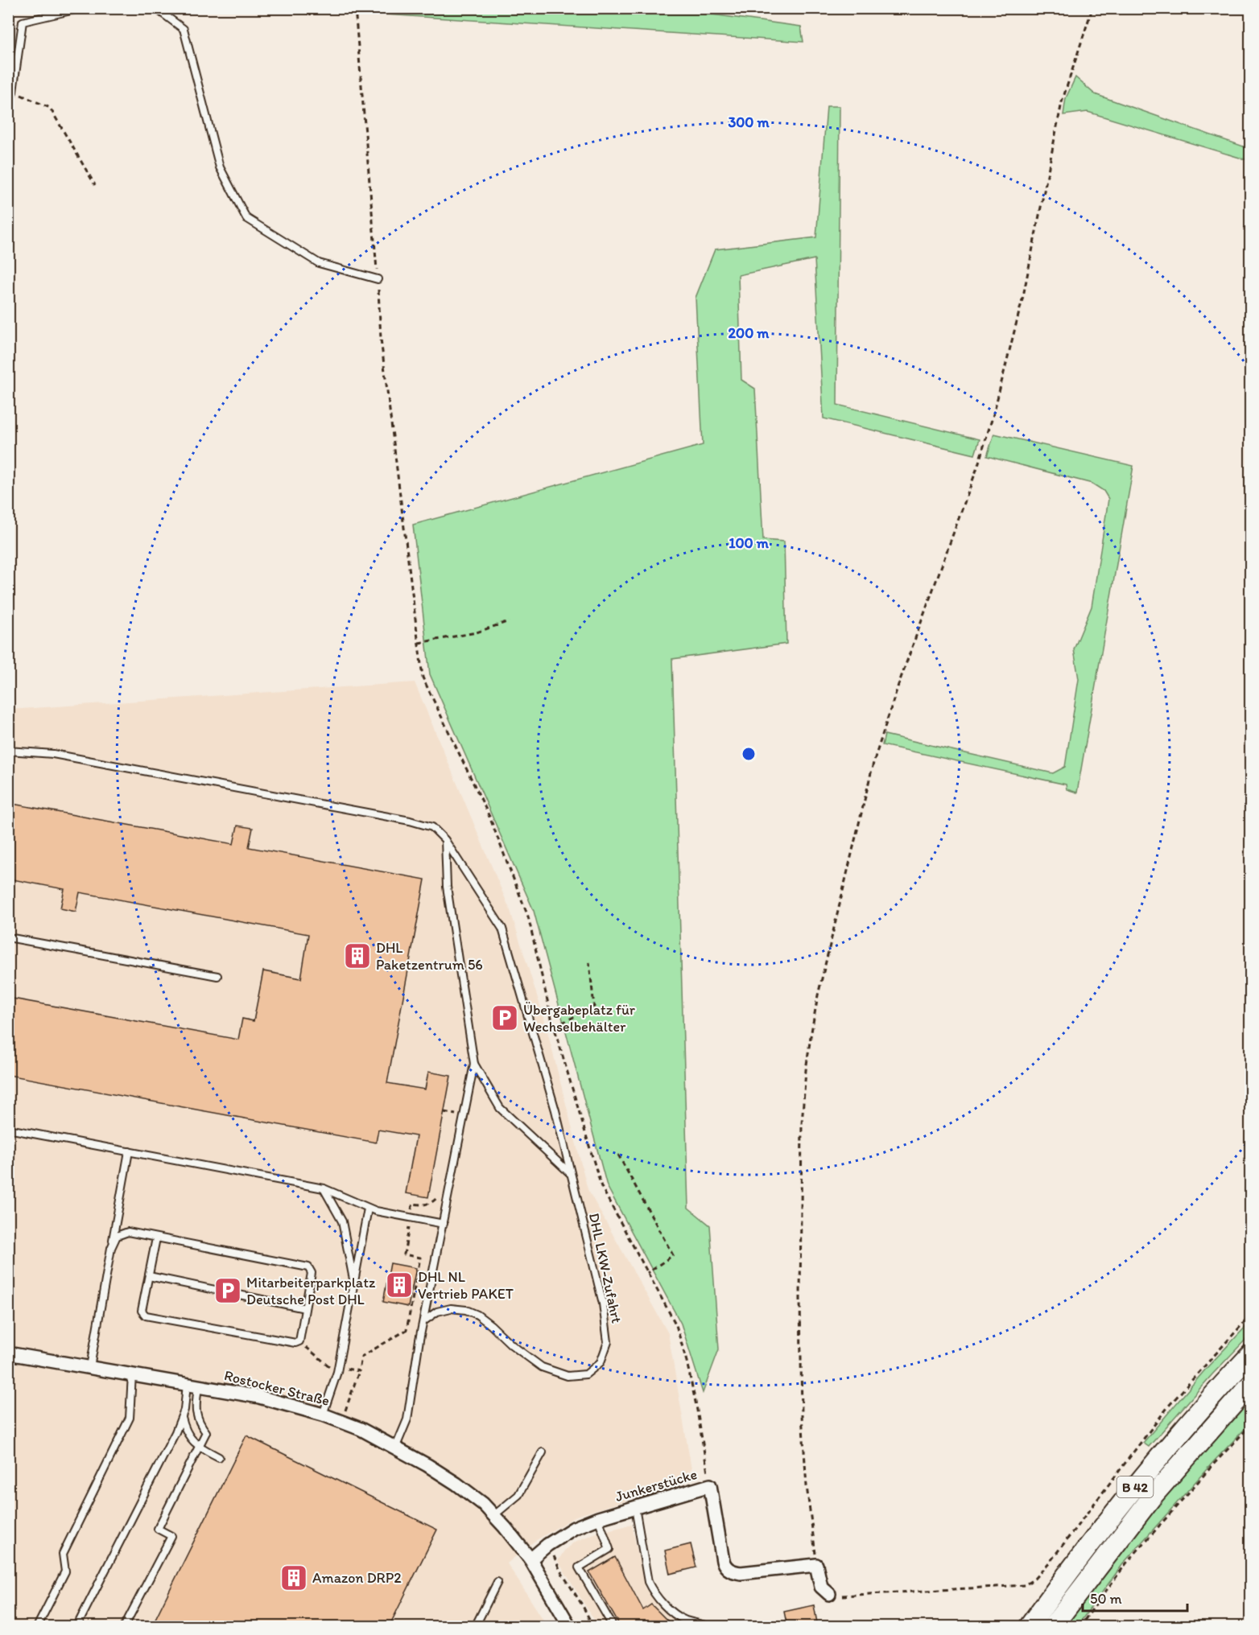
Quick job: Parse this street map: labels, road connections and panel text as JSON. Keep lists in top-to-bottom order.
{
  "streets": {
    "highway": ["B 42"],
    "street": ["Rostocker Straße", "Junkerstücke"],
    "lane": ["DHL LKW-Zufahrt"]
  },
  "crossings": [
    ["Rostocker Straße", "Junkerstücke"]
  ],
  "places": {
    "building": ["DHL Paketzentrum 56", "DHL NL Vertrieb PAKET", "Amazon DRP2"],
    "parking": ["Übergabeplatz für Wechselbehälter", "Mitarbeiterparkplatz Deutsche Post DHL"]
  },
  "scale_bar": "50 m",
  "rings": ["300 m", "200 m", "100 m"]
}
